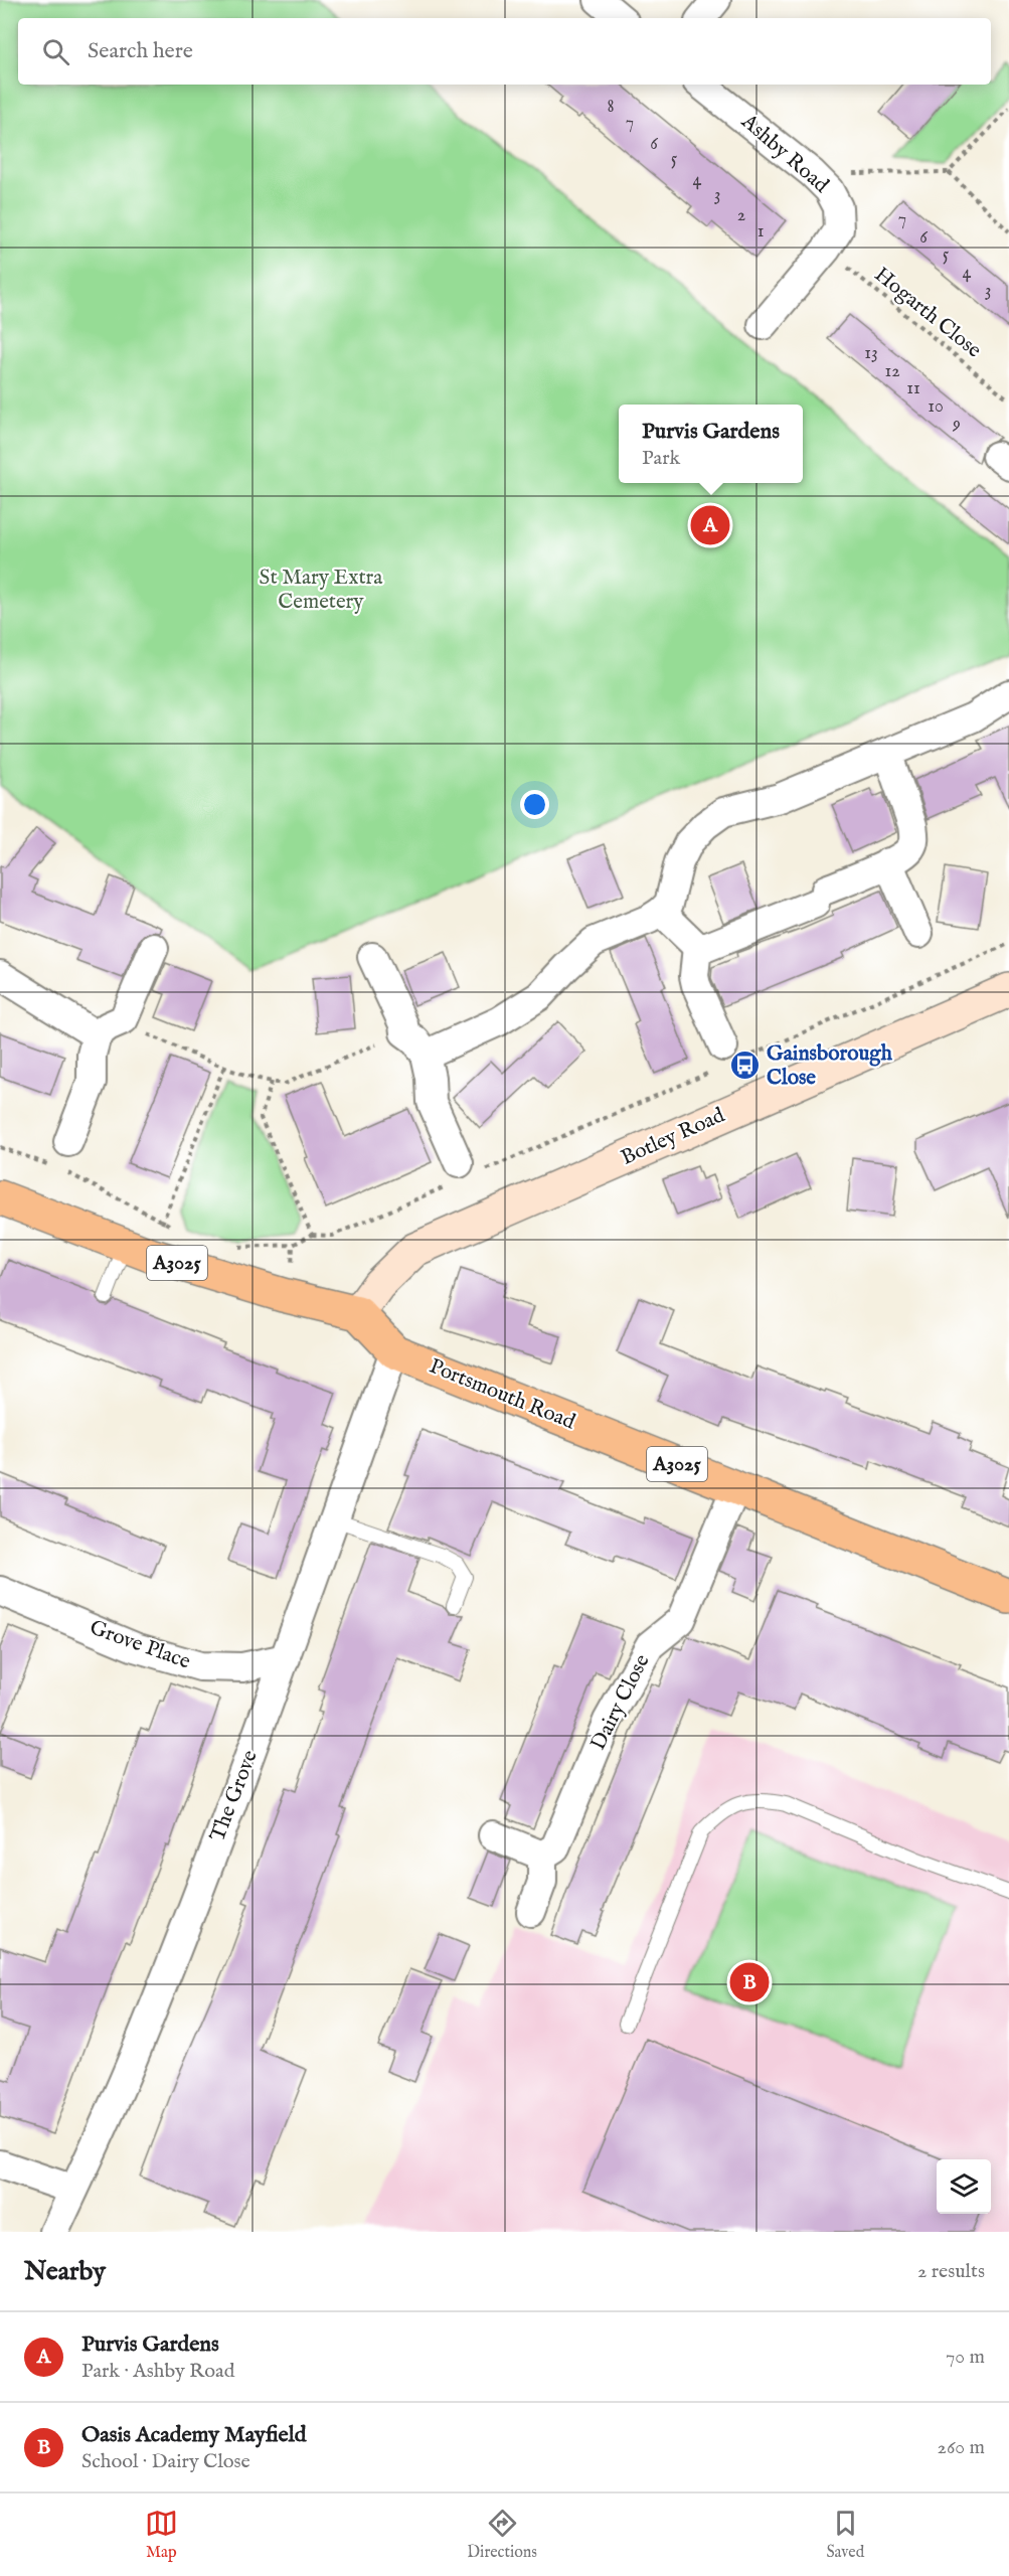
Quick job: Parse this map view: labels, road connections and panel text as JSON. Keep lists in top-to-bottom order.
{
  "streets": {
    "main road": ["Botley Road", "A3025", "Portsmouth Road"],
    "street": [
      "Ashby Road",
      "Grove Place",
      "Dairy Close",
      "The Grove"
    ],
    "path": ["Hogarth Close"]
  },
  "crossings": [
    ["Ashby Road", "Hogarth Close"],
    ["Botley Road", "A3025"],
    ["Botley Road", "Portsmouth Road"],
    ["A3025", "Portsmouth Road"],
    ["Portsmouth Road", "Dairy Close"],
    ["Portsmouth Road", "The Grove"],
    ["Grove Place", "The Grove"]
  ],
  "parks": ["St Mary Extra Cemetery"],
  "places": {
    "bus stop": ["Gainsborough Close"]
  },
  "house_numbers": [
    "8",
    "7",
    "6",
    "5",
    "4",
    "3",
    "2",
    "7",
    "1",
    "6",
    "5",
    "4",
    "3",
    "13",
    "12",
    "11",
    "10",
    "9"
  ],
  "page": {
    "search": "Search here",
    "popup": ["Purvis Gardens", "Park"],
    "pins": ["A", "B"],
    "heading": ["Nearby", "2 results"],
    "list": [
      {
        "mark": "A",
        "name": "Purvis Gardens",
        "note": "Park · Ashby Road",
        "value": "70 m"
      },
      {
        "mark": "B",
        "name": "Oasis Academy Mayfield",
        "note": "School · Dairy Close",
        "value": "260 m"
      }
    ],
    "nav": ["Map", "Directions", "Saved"]
  }
}
